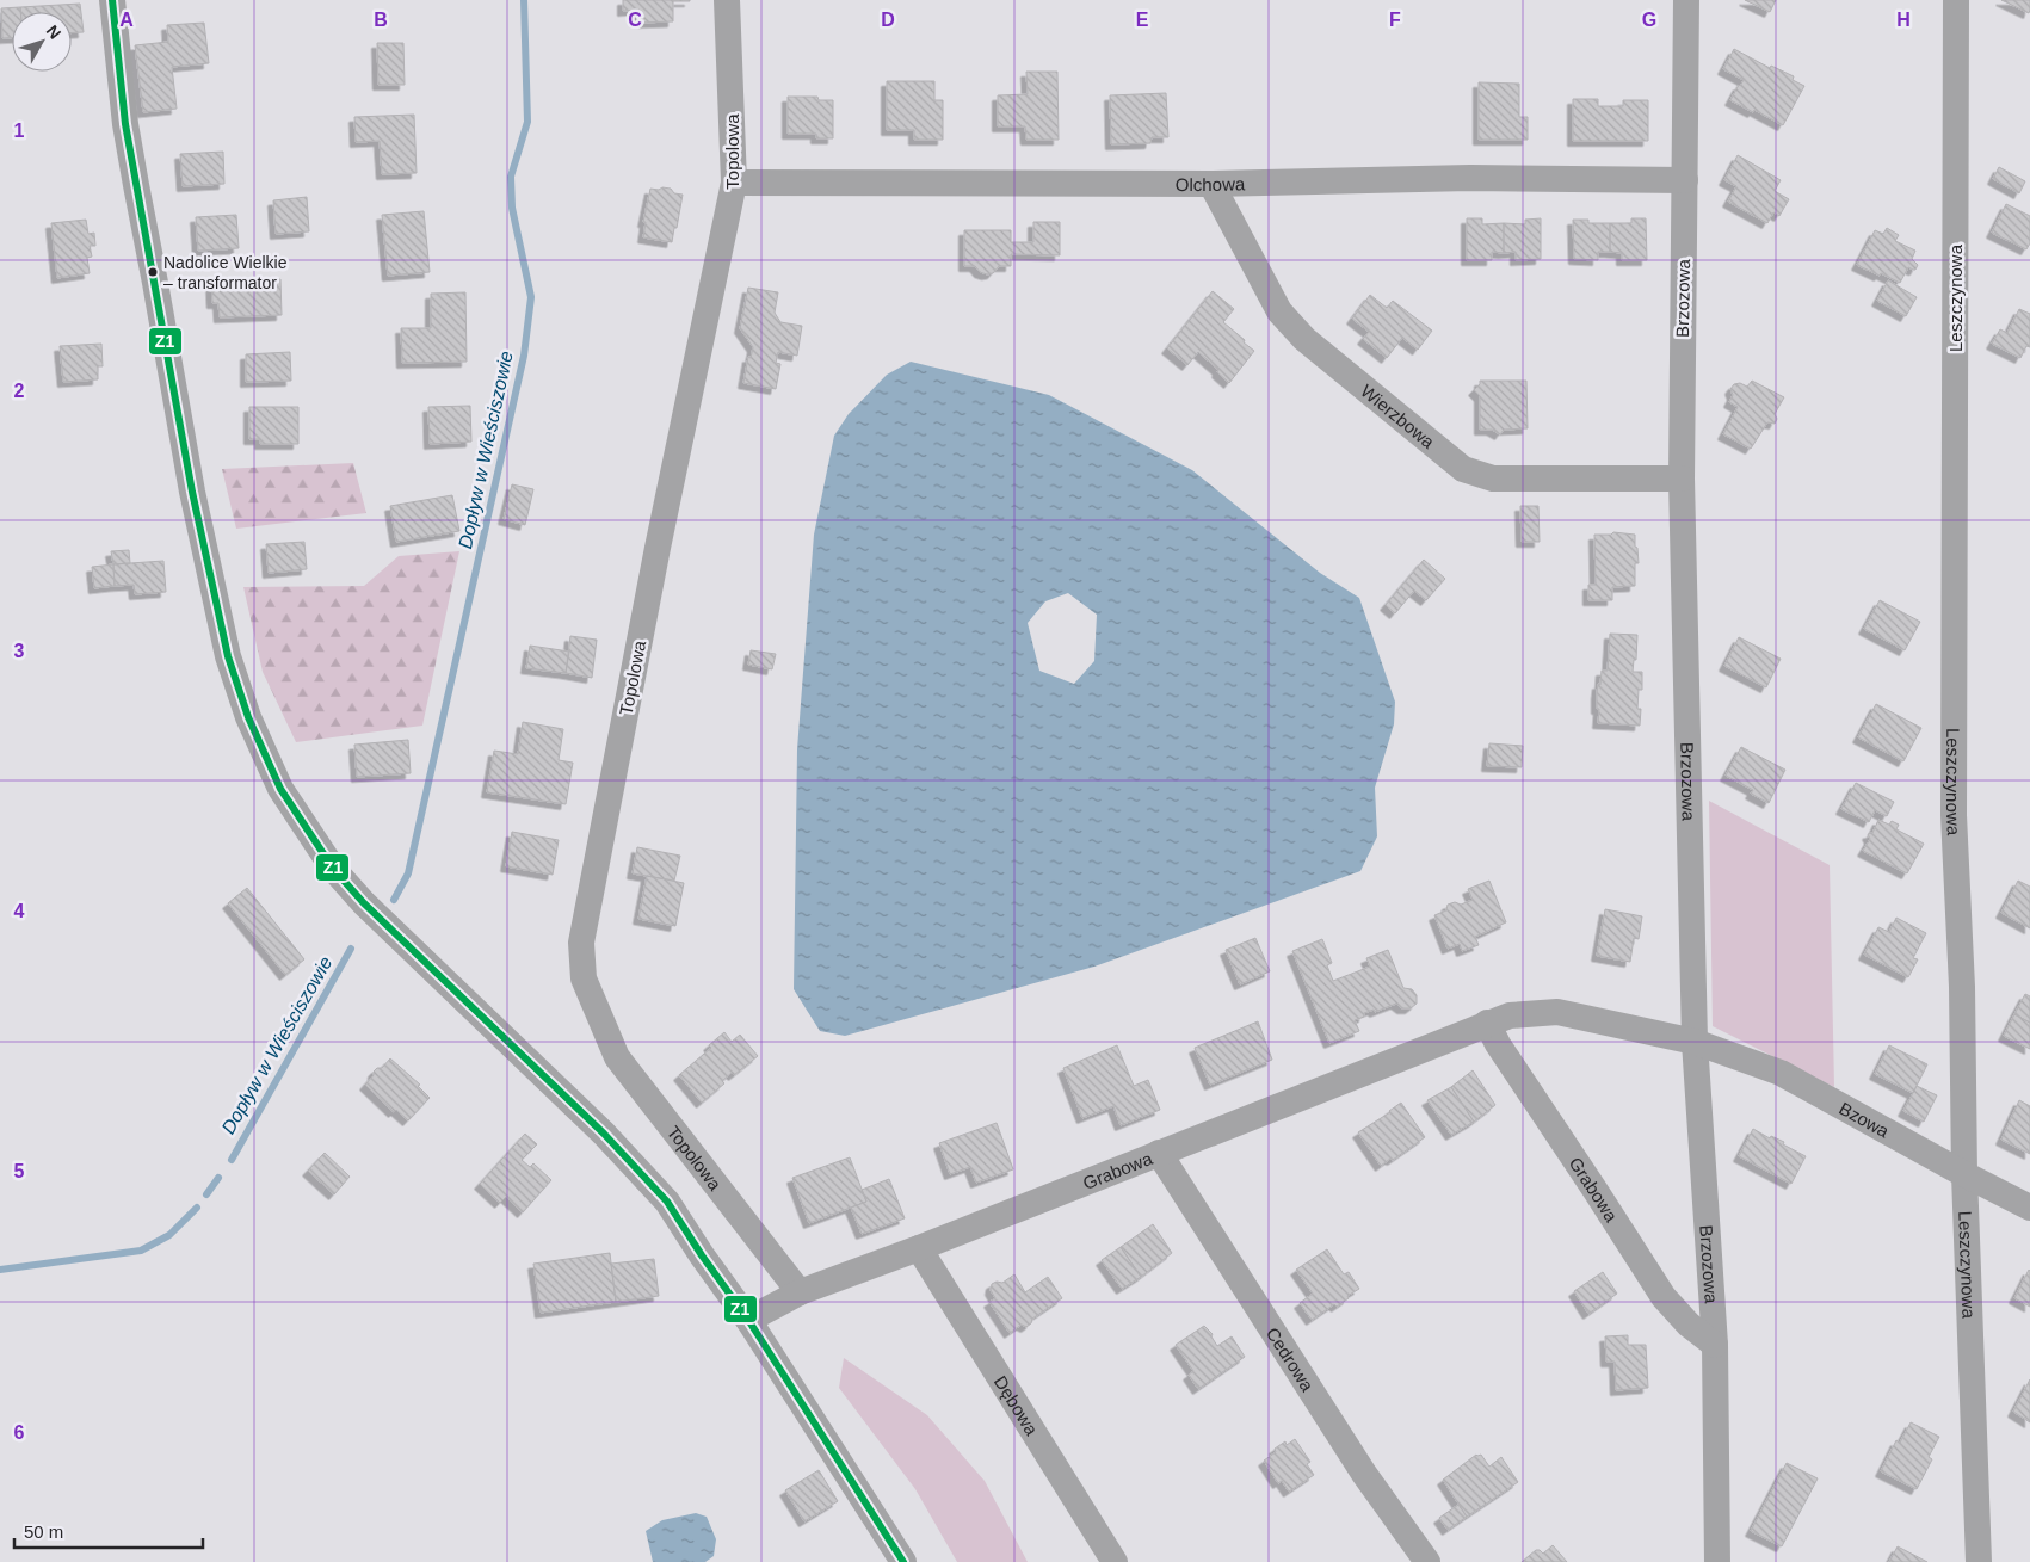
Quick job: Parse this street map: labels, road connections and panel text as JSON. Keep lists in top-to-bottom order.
{
  "streets": {
    "street": [
      "Topolowa",
      "Olchowa",
      "Brzozowa",
      "Leszczynowa",
      "Wierzbowa",
      "Bzowa",
      "Grabowa",
      "Cedrowa",
      "Dębowa"
    ]
  },
  "crossings": [
    ["Topolowa", "Olchowa"],
    ["Topolowa", "Grabowa"],
    ["Olchowa", "Brzozowa"],
    ["Olchowa", "Wierzbowa"],
    ["Brzozowa", "Wierzbowa"],
    ["Brzozowa", "Bzowa"],
    ["Brzozowa", "Grabowa"],
    ["Leszczynowa", "Bzowa"],
    ["Bzowa", "Grabowa"],
    ["Grabowa", "Cedrowa"],
    ["Grabowa", "Dębowa"]
  ],
  "water": ["Dopływ w Wieściszowie"],
  "places": ["Nadolice Wielkie – transformator"],
  "lines": ["transit line Z1"],
  "scale_bar": "50 m",
  "north": "top right",
  "grid": {
    "columns": [
      "A",
      "B",
      "C",
      "D",
      "E",
      "F",
      "G",
      "H"
    ],
    "rows": [
      "1",
      "2",
      "3",
      "4",
      "5",
      "6"
    ]
  }
}
